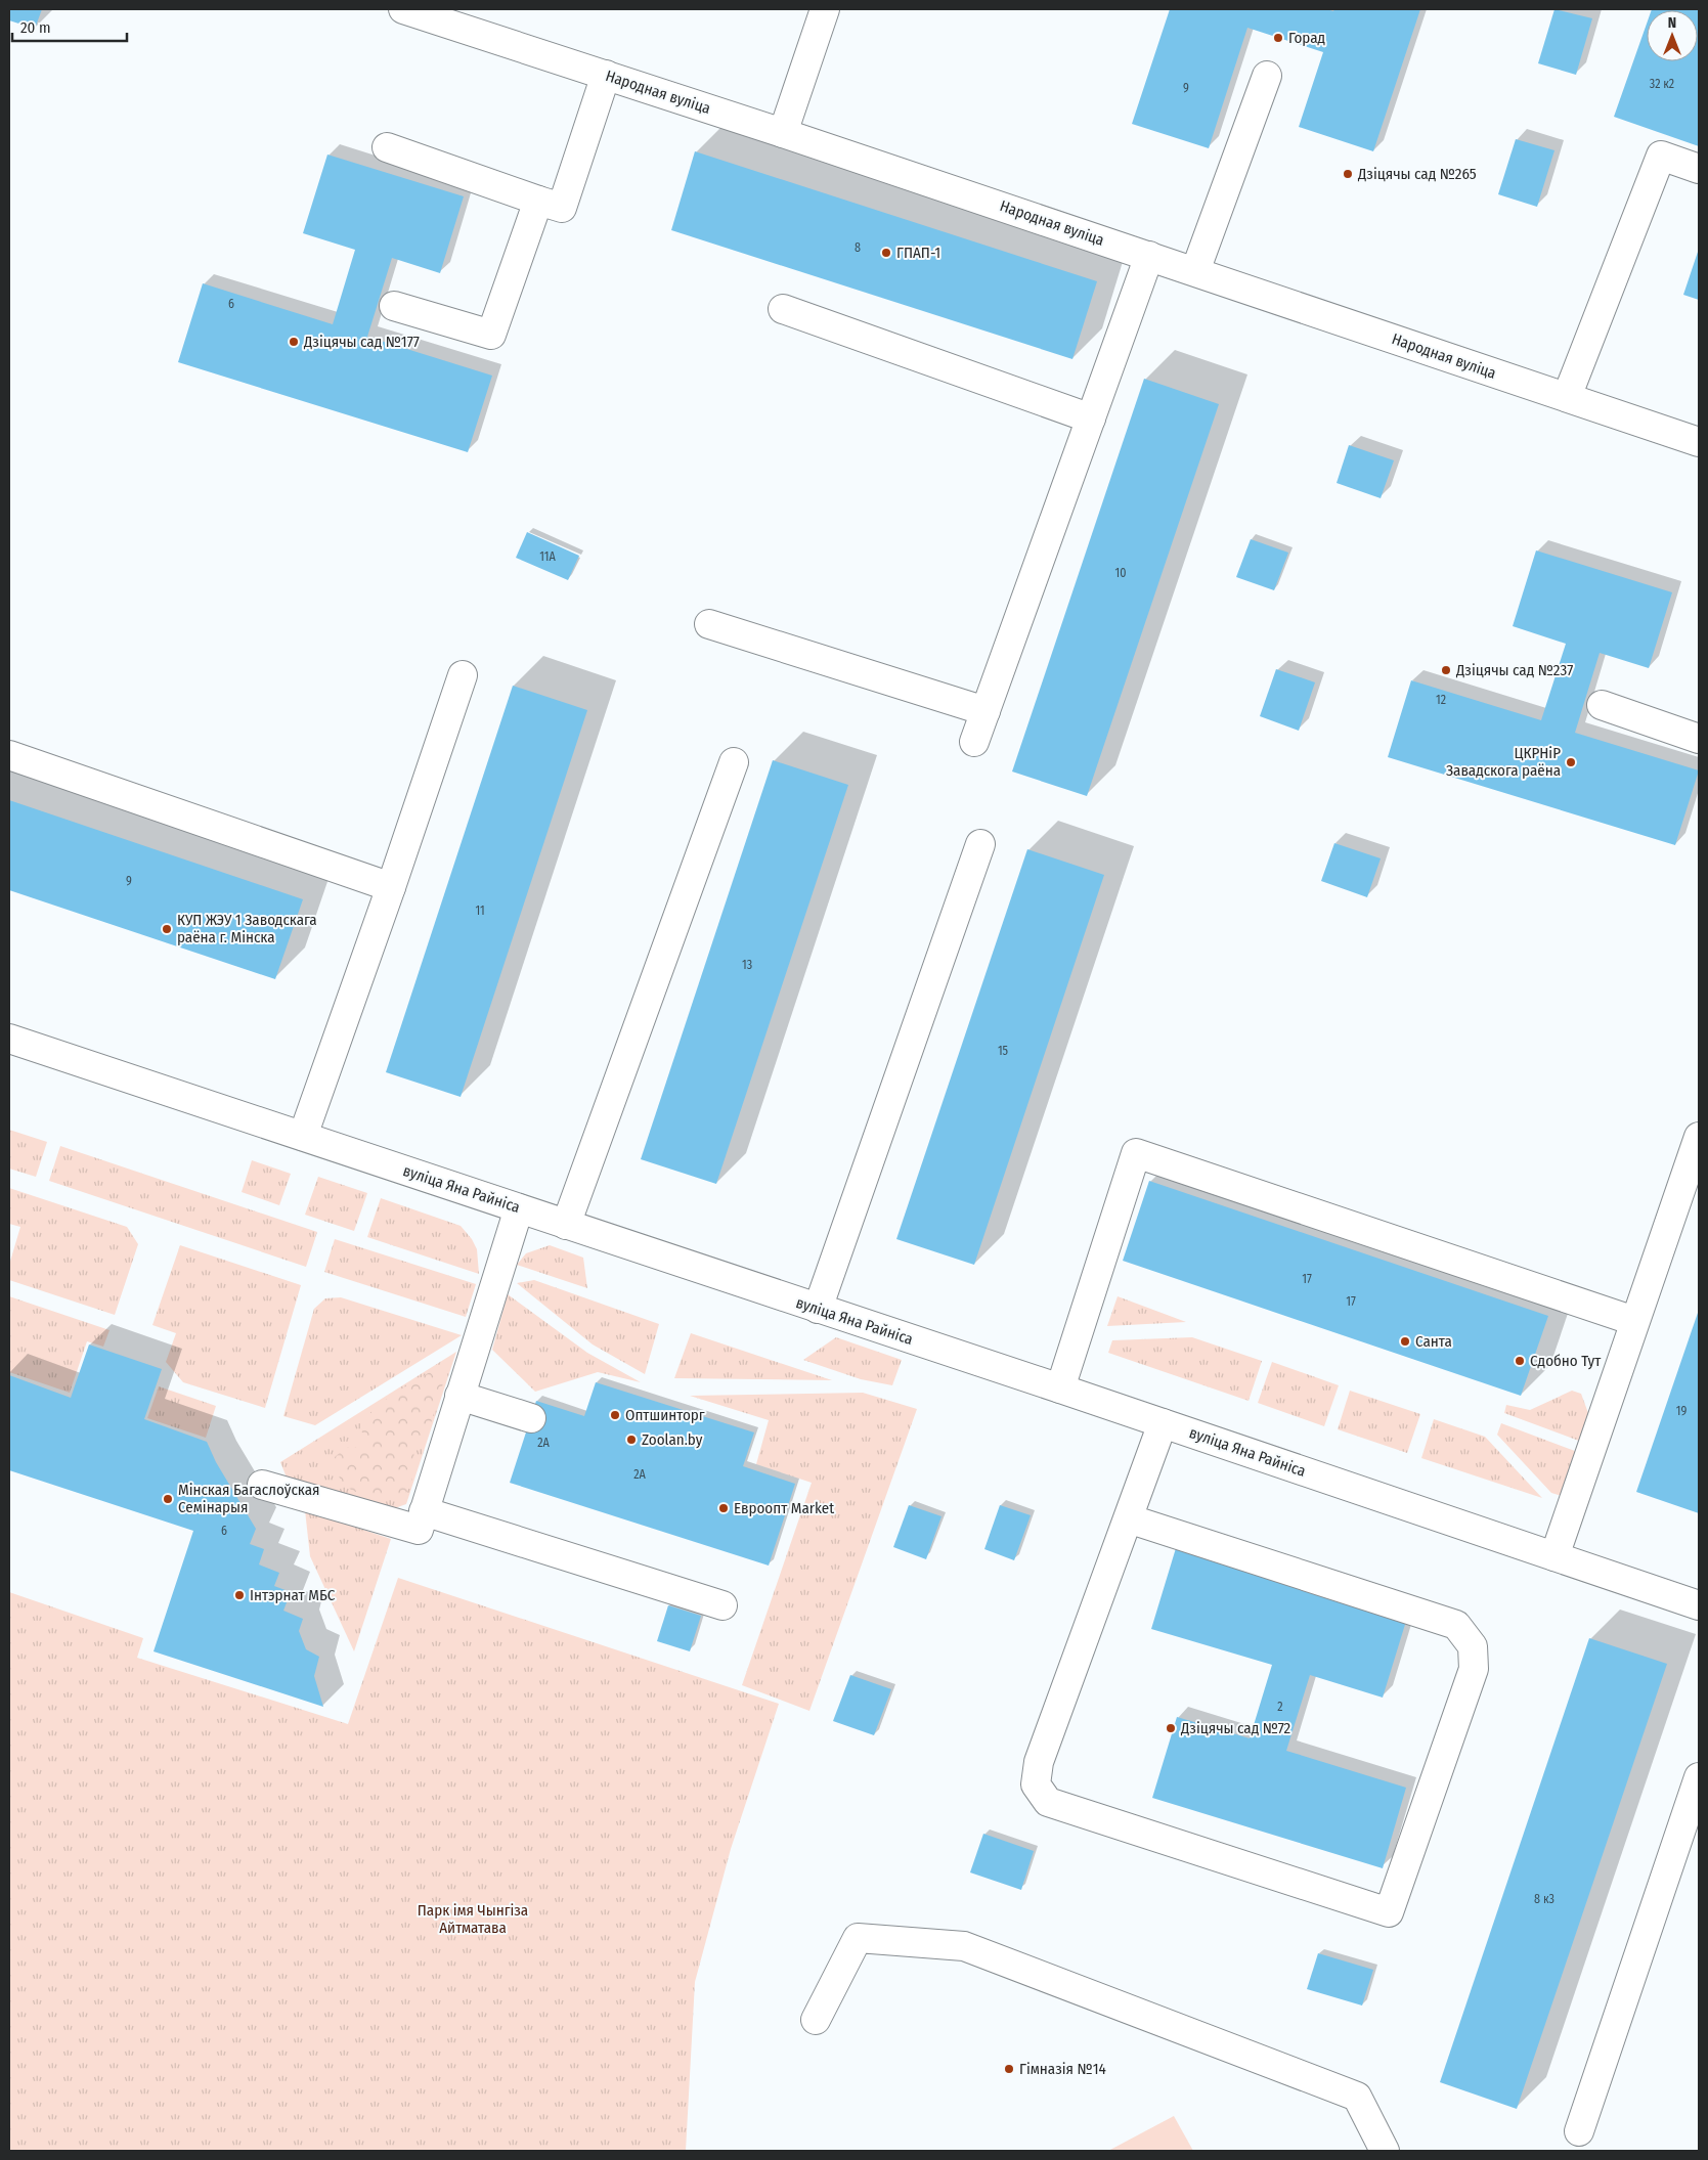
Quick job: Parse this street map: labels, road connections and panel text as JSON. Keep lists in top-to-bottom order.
{
  "streets": {
    "street": ["Народная вуліца", "вуліца Яна Райніса"]
  },
  "parks": ["Парк імя Чынгіза Айтматава"],
  "places": [
    "Горад",
    "Дзіцячы сад №265",
    "ГПАП-1",
    "Дзіцячы сад №177",
    "Дзіцячы сад №237",
    "ЦКРНіР Завадскога раёна",
    "КУП ЖЭУ 1 Заводскага раёна г. Мінска",
    "Санта",
    "Сдобно Тут",
    "Оптшинторг",
    "Zoolan.by",
    "Мінская Багаслоўская Семінарыя",
    "Евроопт Market",
    "Інтэрнат МБС",
    "Дзіцячы сад №72",
    "Гімназія №14"
  ],
  "house_numbers": [
    "32 к2",
    "9",
    "8",
    "6",
    "11А",
    "10",
    "12",
    "9",
    "11",
    "13",
    "15",
    "17",
    "17",
    "19",
    "2А",
    "2А",
    "6",
    "2",
    "8 к3"
  ],
  "scale_bar": "20 m",
  "north": "top"
}
